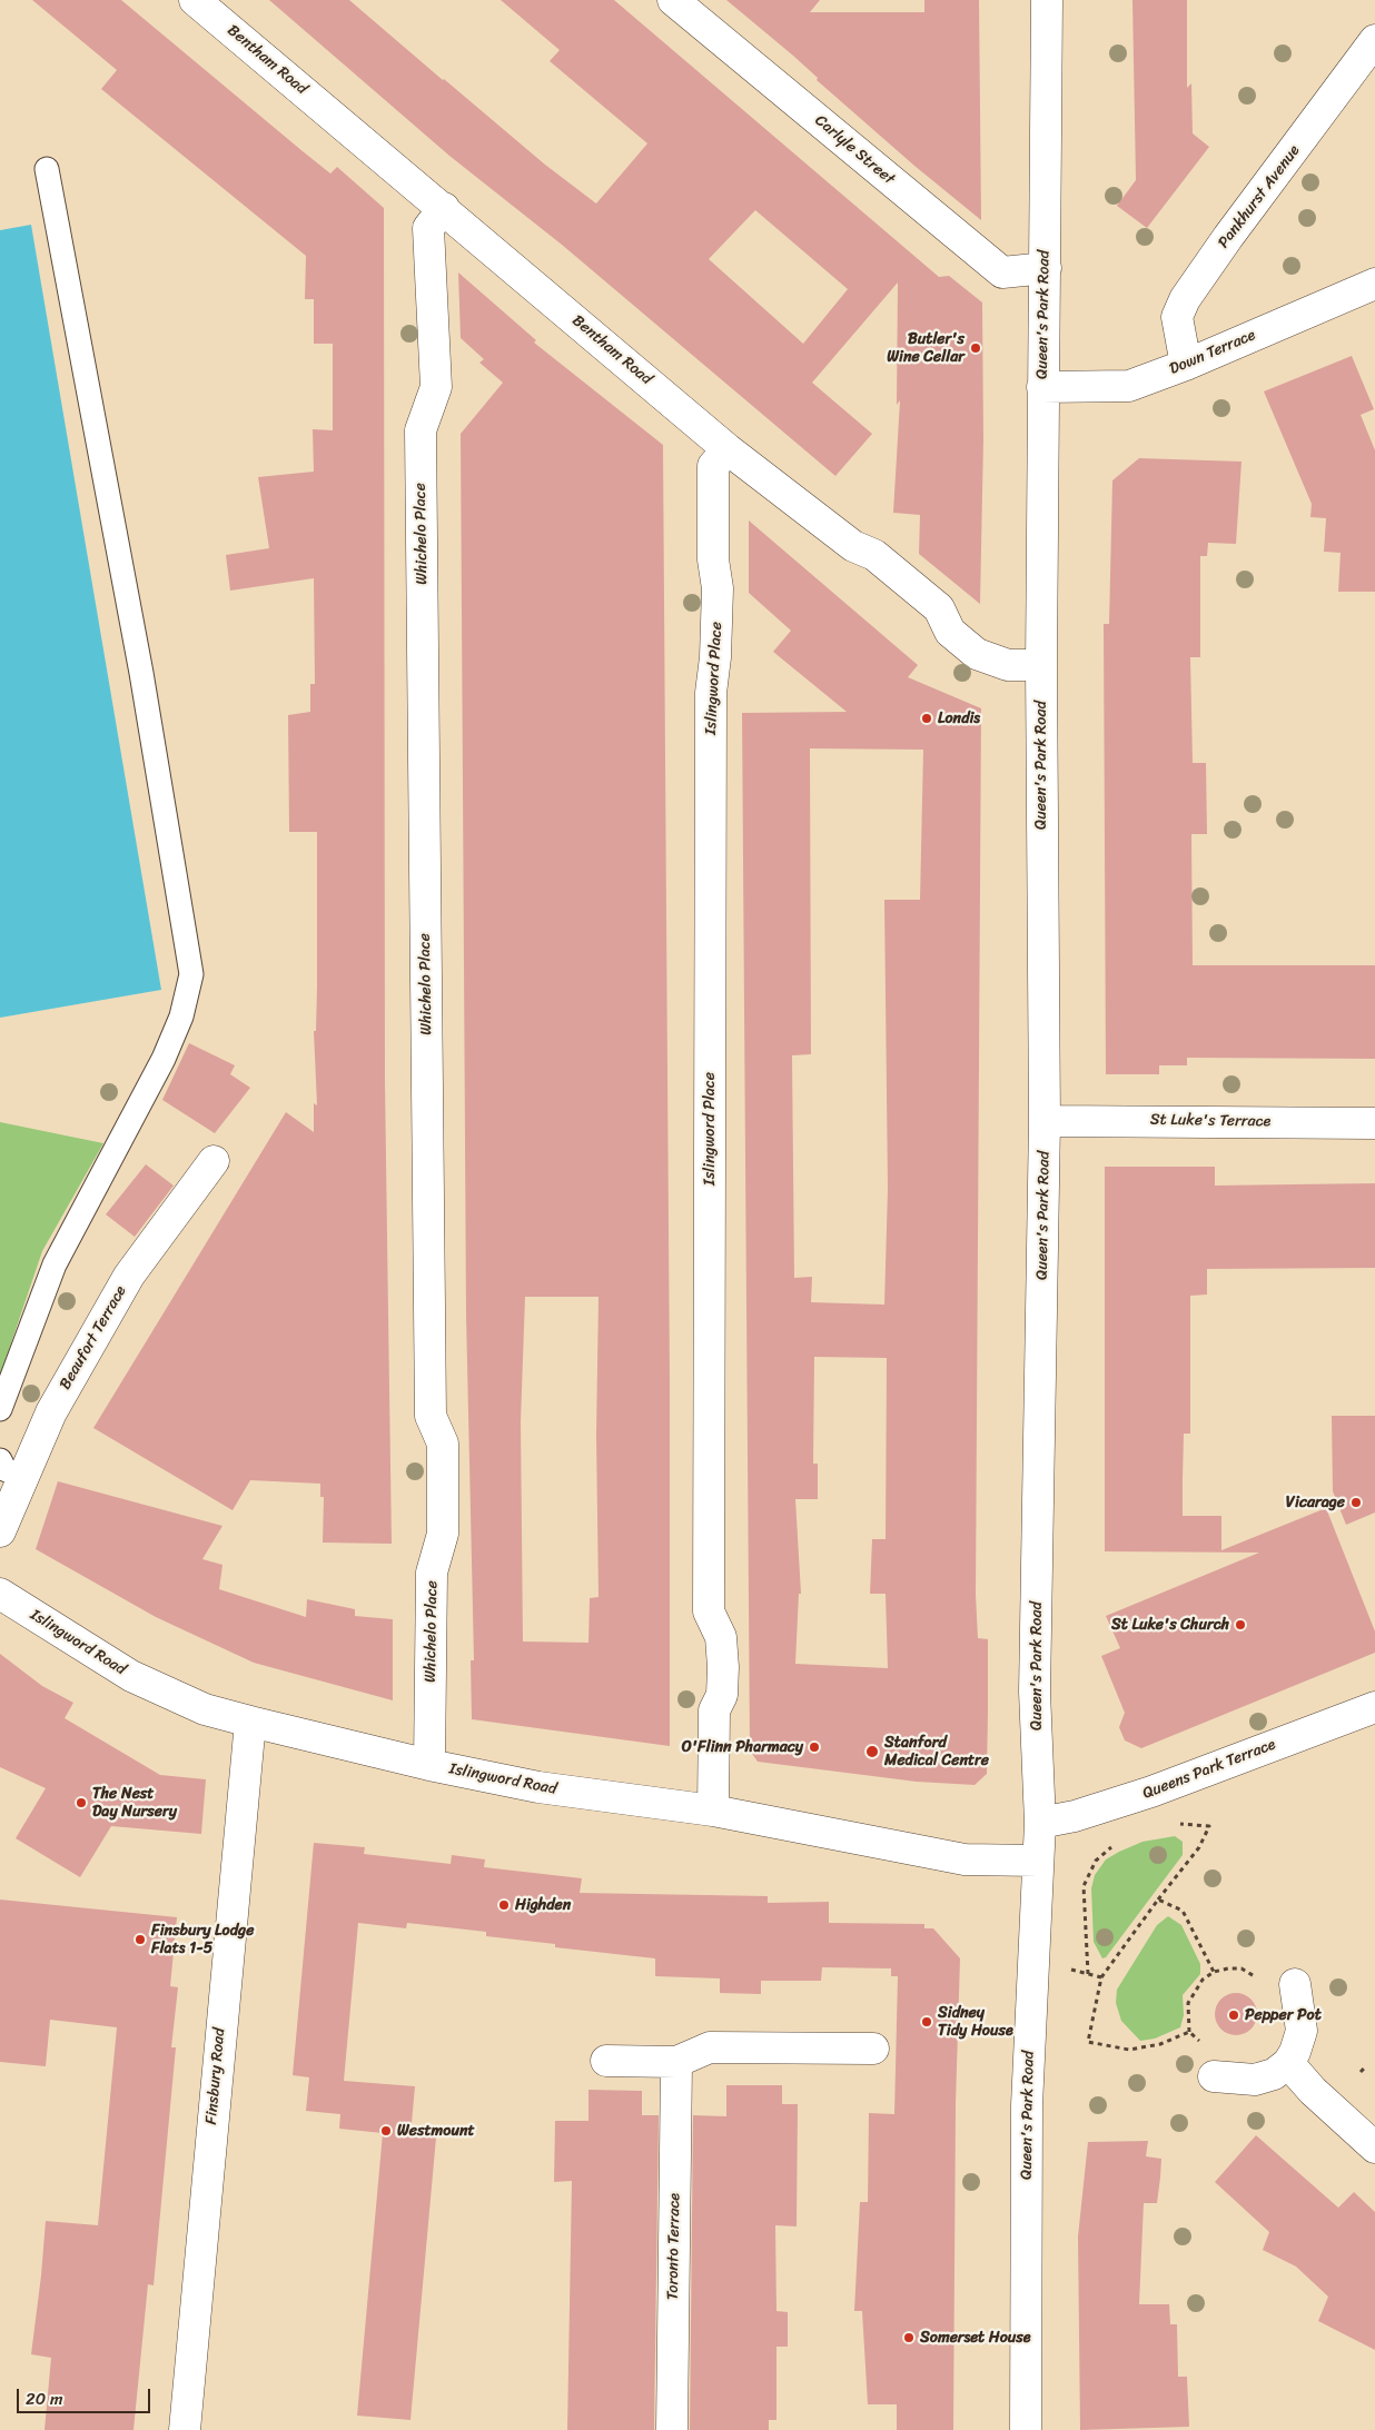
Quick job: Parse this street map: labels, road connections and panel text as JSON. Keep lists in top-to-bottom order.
{
  "streets": {
    "street": [
      "Bentham Road",
      "Carlyle Street",
      "Pankhurst Avenue",
      "Queen's Park Road",
      "Down Terrace",
      "Whichelo Place",
      "Islingword Place",
      "St Luke's Terrace",
      "Beaufort Terrace",
      "Islingword Road",
      "Queens Park Terrace",
      "Finsbury Road",
      "Toronto Terrace"
    ]
  },
  "crossings": [
    ["Bentham Road", "Queen's Park Road"],
    ["Bentham Road", "Whichelo Place"],
    ["Bentham Road", "Islingword Place"],
    ["Carlyle Street", "Queen's Park Road"],
    ["Pankhurst Avenue", "Down Terrace"],
    ["Queen's Park Road", "Down Terrace"],
    ["Queen's Park Road", "St Luke's Terrace"],
    ["Queen's Park Road", "Islingword Road"],
    ["Queen's Park Road", "Queens Park Terrace"],
    ["Whichelo Place", "Islingword Road"],
    ["Islingword Place", "Islingword Road"],
    ["Islingword Road", "Finsbury Road"]
  ],
  "places": [
    "Butler's Wine Cellar",
    "Londis",
    "Vicarage",
    "St Luke's Church",
    "O'Flinn Pharmacy",
    "Stanford Medical Centre",
    "The Nest Day Nursery",
    "Highden",
    "Finsbury Lodge Flats 1-5",
    "Pepper Pot",
    "Sidney Tidy House",
    "Westmount",
    "Somerset House"
  ],
  "scale_bar": "20 m"
}
